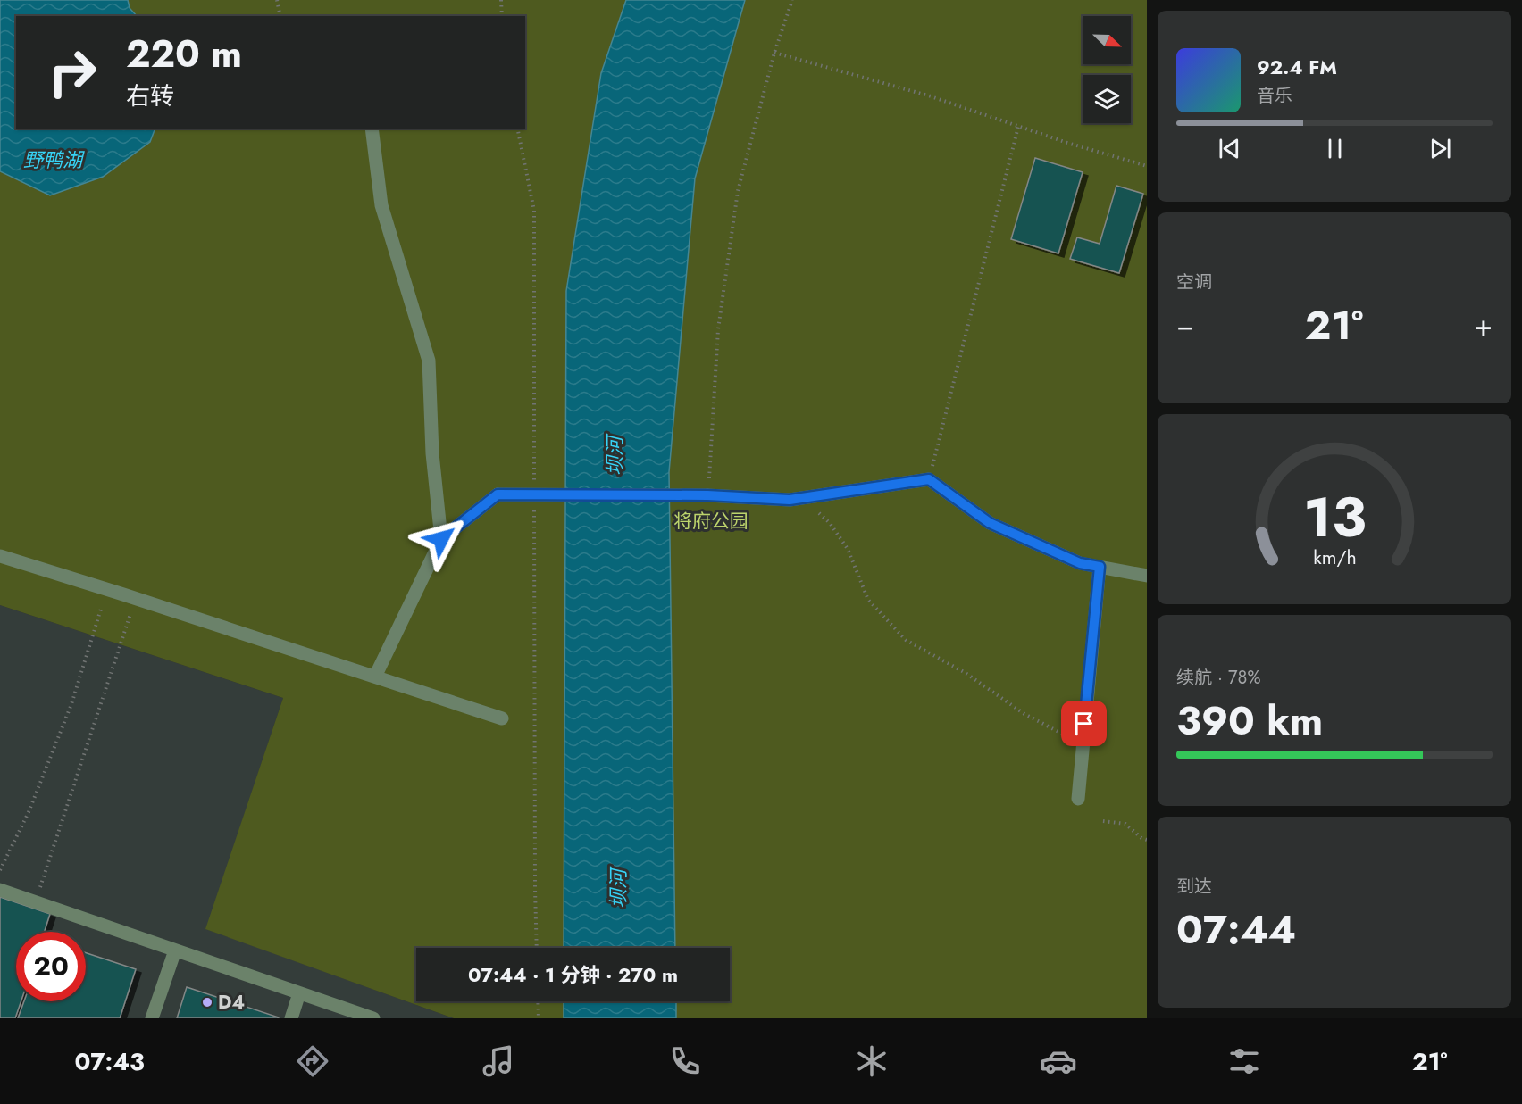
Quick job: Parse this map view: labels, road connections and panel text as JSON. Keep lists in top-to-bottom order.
{
  "water": ["野鸭湖", "坝河"],
  "parks": ["将府公园"],
  "places": ["D4"],
  "north": "bottom right",
  "page": {
    "turn": ["220 m", "右转"],
    "song": ["92.4 FM", "音乐"],
    "tile": [
      "空调",
      ["续航 · 78%", "390 km"],
      ["到达", "07:44"]
    ],
    "heat": ["−", "21°", "+"],
    "limit": "20",
    "trip": "07:44 · 1 分钟 · 270 m",
    "tabs": ["07:43", "21°"],
    "gauge": ["13", "km/h"]
  }
}
